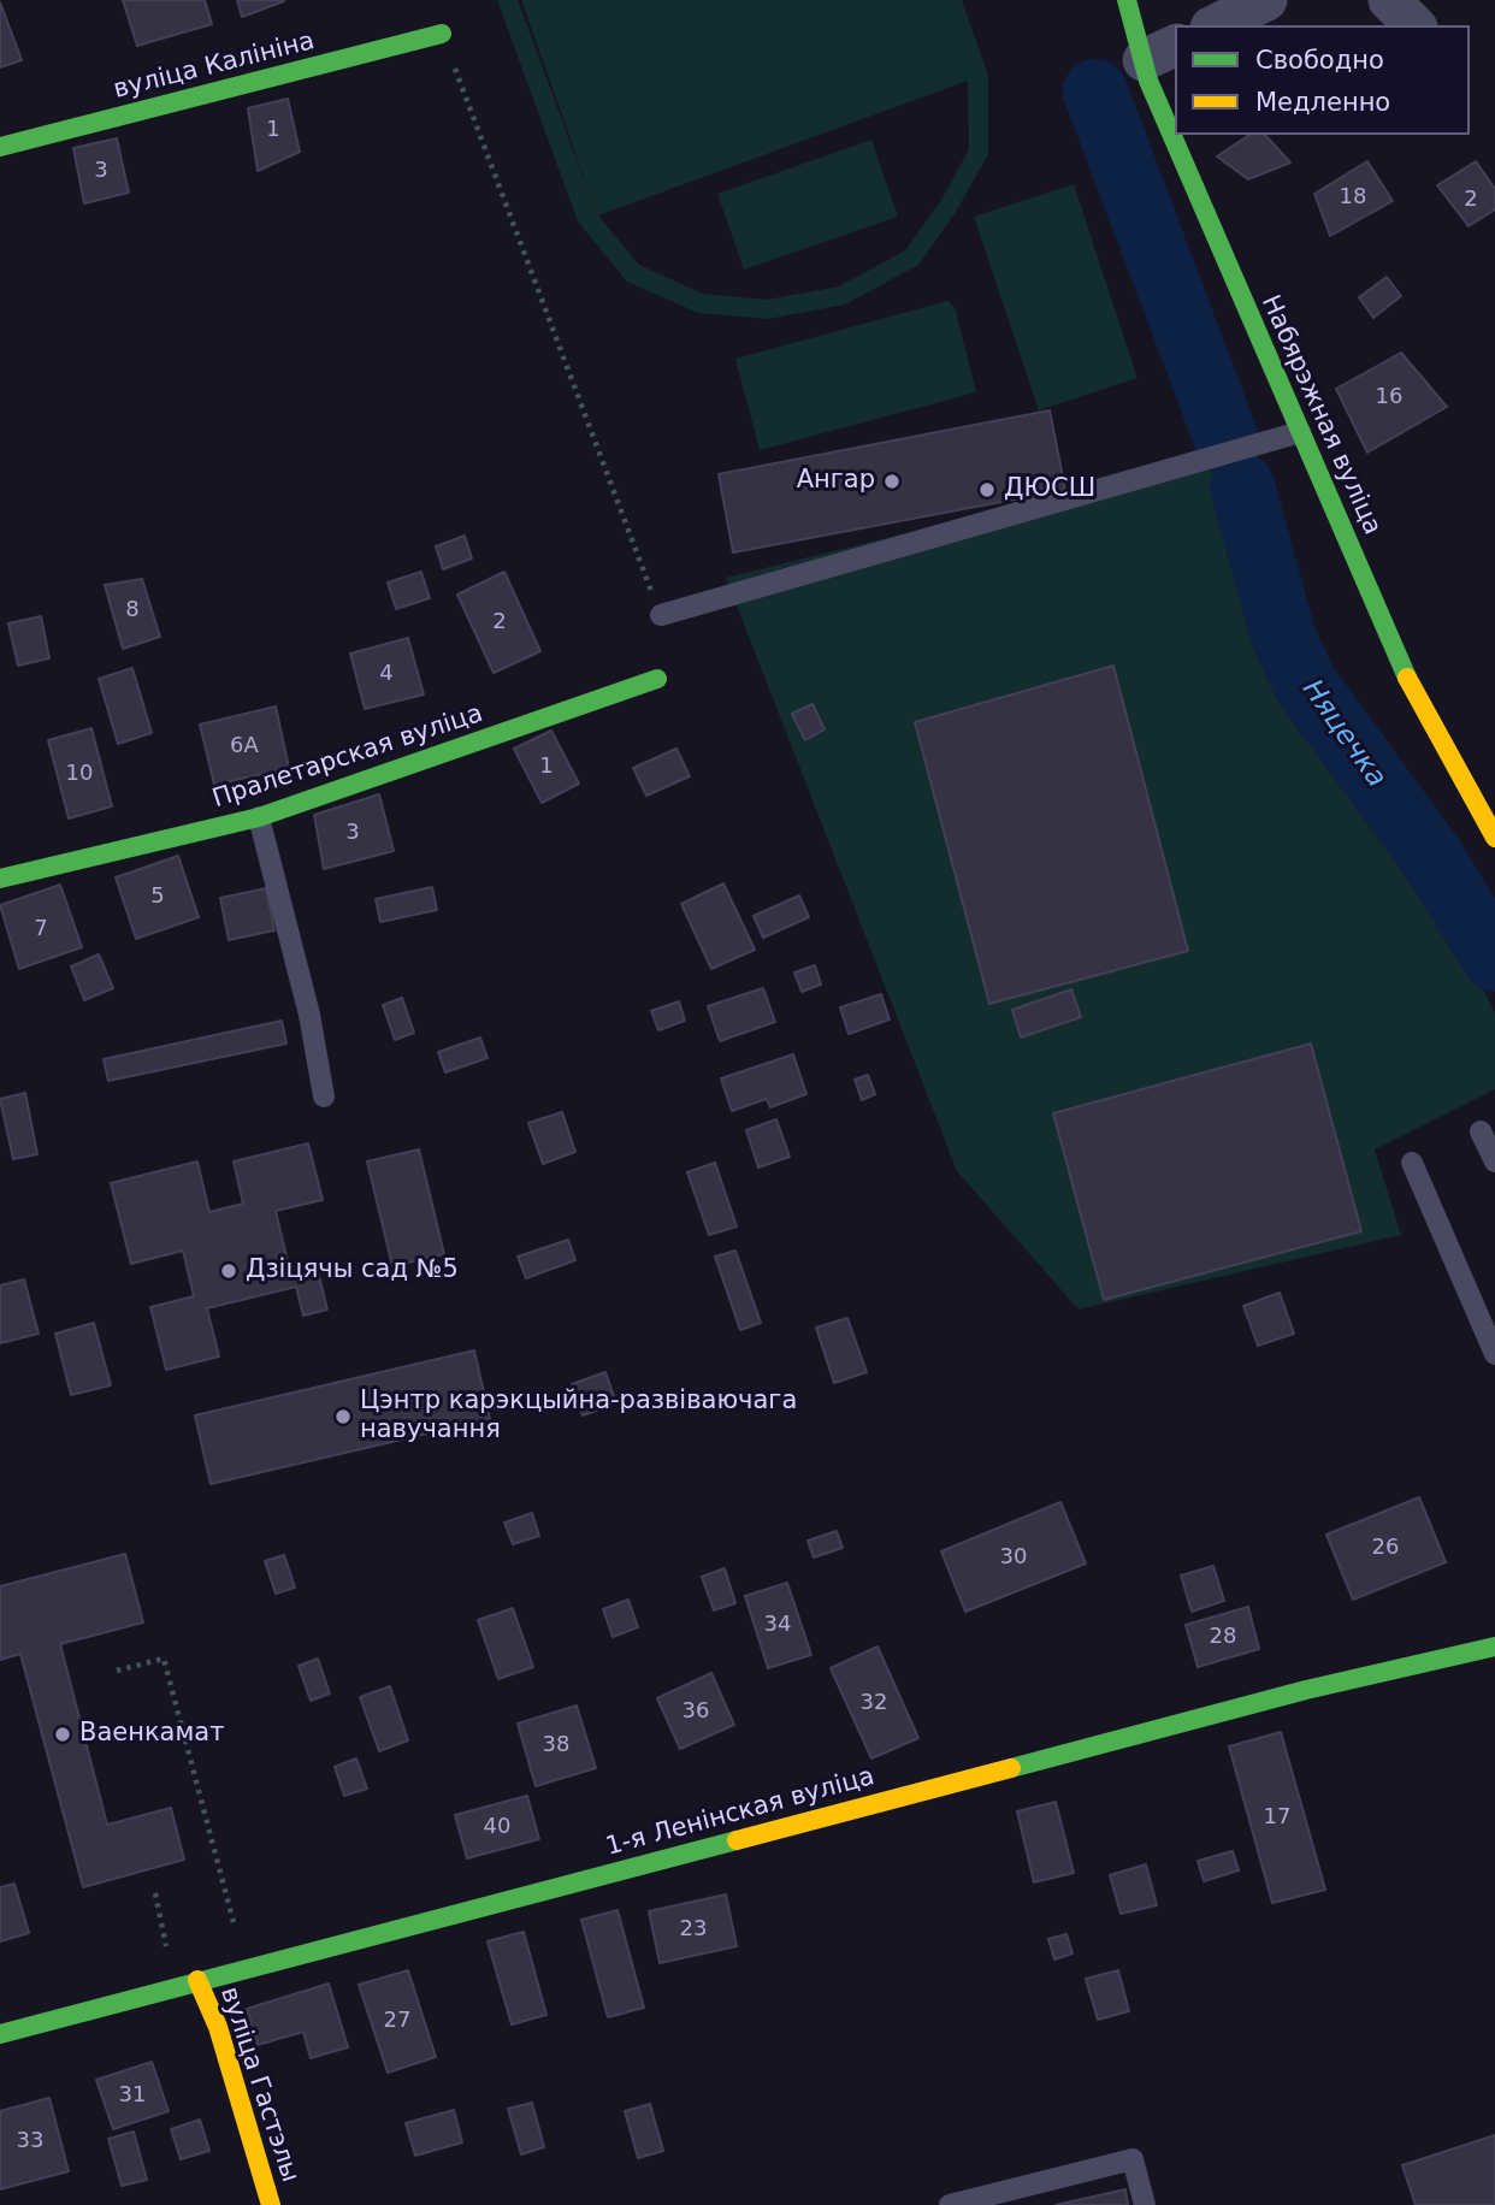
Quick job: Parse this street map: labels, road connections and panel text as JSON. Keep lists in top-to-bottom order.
{
  "streets": {
    "street": [
      "вуліца Калініна",
      "Набярэжная вуліца",
      "Пралетарская вуліца",
      "1-я Ленінская вуліца",
      "вуліца Гастэлы"
    ]
  },
  "crossings": [
    ["1-я Ленінская вуліца", "вуліца Гастэлы"]
  ],
  "water": ["Няцечка"],
  "places": [
    "Ангар",
    "ДЮСШ",
    "Дзіцячы сад №5",
    "Цэнтр карэкцыйна-развіваючага навучання",
    "Ваенкамат"
  ],
  "house_numbers": [
    "1",
    "3",
    "18",
    "2",
    "16",
    "8",
    "2",
    "4",
    "6А",
    "1",
    "10",
    "3",
    "5",
    "7",
    "26",
    "30",
    "34",
    "28",
    "32",
    "36",
    "38",
    "17",
    "40",
    "23",
    "27",
    "31",
    "33"
  ],
  "legend": ["Свободно", "Медленно"]
}
